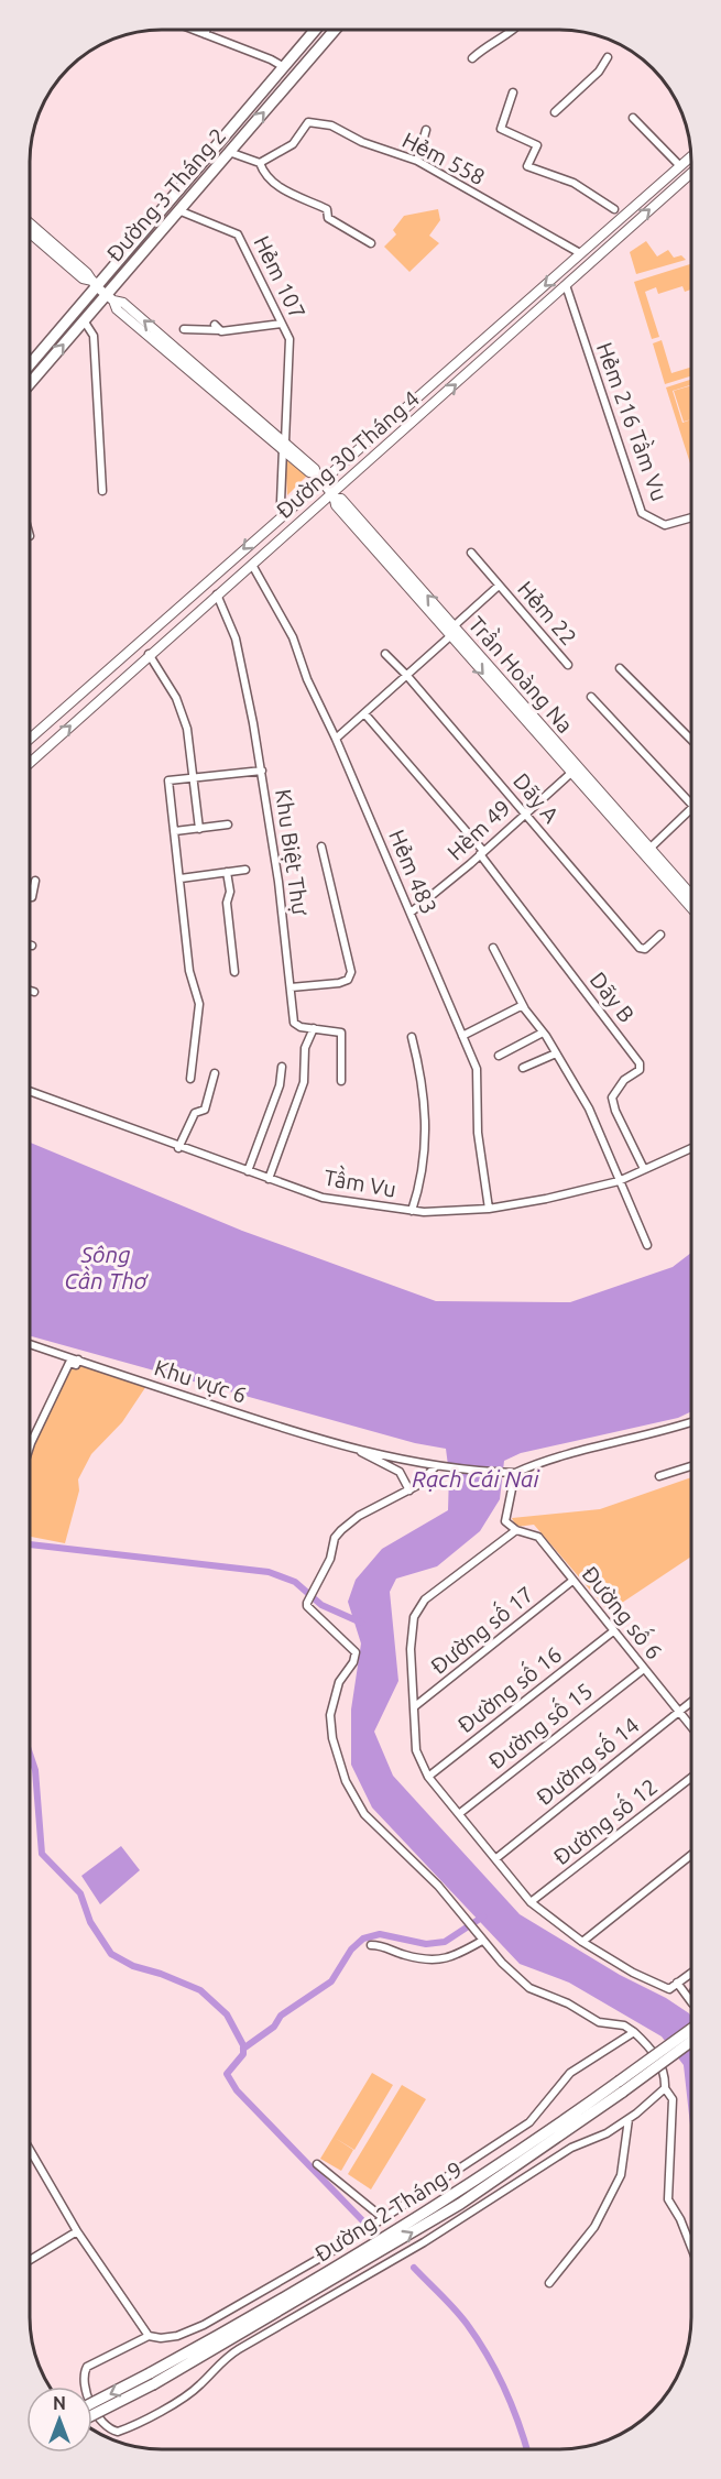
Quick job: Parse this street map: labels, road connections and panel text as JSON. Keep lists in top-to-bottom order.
{
  "streets": {
    "highway": ["Đường 3 Tháng 2", "Đường 2 Tháng 9"],
    "main road": ["Đường 30 Tháng 4", "Trần Hoàng Na"],
    "street": [
      "Hẻm 558",
      "Hẻm 107",
      "Hẻm 216 Tầm Vu",
      "Hẻm 22",
      "Dãy A",
      "Hèm 49",
      "Khu Biệt Thự",
      "Hẻm 483",
      "Dãy B",
      "Tầm Vu",
      "Khu vực 6",
      "Đường số 6",
      "Đường số 17",
      "Đường số 16",
      "Đường số 15",
      "Đường số 14",
      "Đường số 12"
    ]
  },
  "crossings": [
    ["Hẻm 558", "Đường 30 Tháng 4"],
    ["Đường 3 Tháng 2", "Hẻm 107"],
    ["Đường 3 Tháng 2", "Trần Hoàng Na"],
    ["Hẻm 107", "Đường 30 Tháng 4"],
    ["Hẻm 107", "Trần Hoàng Na"],
    ["Hẻm 216 Tầm Vu", "Đường 30 Tháng 4"],
    ["Đường 30 Tháng 4", "Trần Hoàng Na"],
    ["Đường 30 Tháng 4", "Khu Biệt Thự"],
    ["Đường 30 Tháng 4", "Hẻm 483"],
    ["Hẻm 22", "Trần Hoàng Na"],
    ["Trần Hoàng Na", "Hèm 49"],
    ["Dãy A", "Hèm 49"],
    ["Hèm 49", "Hẻm 483"],
    ["Hèm 49", "Dãy B"],
    ["Hẻm 483", "Tầm Vu"],
    ["Dãy B", "Tầm Vu"],
    ["Khu vực 6", "Đường số 6"],
    ["Đường số 6", "Đường số 17"],
    ["Đường số 6", "Đường số 16"],
    ["Đường số 6", "Đường số 15"],
    ["Đường số 6", "Đường số 14"]
  ],
  "water": ["Sông Cần Thơ", "Rạch Cái Nai"],
  "north": "top"
}
